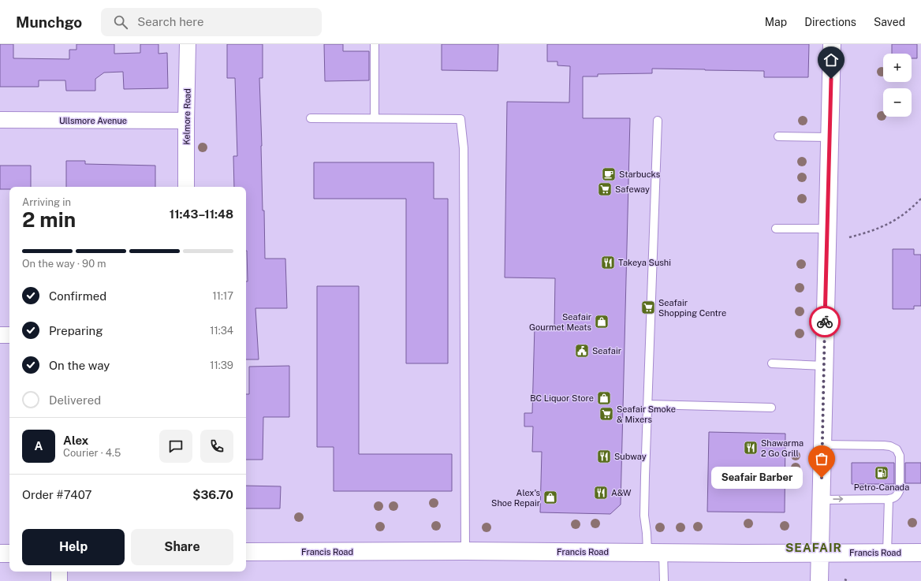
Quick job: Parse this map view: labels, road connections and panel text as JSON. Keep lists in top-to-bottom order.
{
  "streets": {
    "street": ["Kelmore Road", "Ullsmore Avenue", "Francis Road"]
  },
  "crossings": [
    ["Kelmore Road", "Ullsmore Avenue"]
  ],
  "districts": ["SEAFAIR"],
  "places": {
    "cafe": ["Starbucks"],
    "supermarket": ["Safeway", "Seafair Shopping Centre", "Seafair Smoke & Mixers"],
    "restaurant": [
      "Takeya Sushi",
      "Shawarma 2 Go Grill",
      "Subway",
      "A&W"
    ],
    "shop": ["Seafair Gourmet Meats", "BC Liquor Store", "Alex's Shoe Repair"],
    "public building": ["Seafair"],
    "fuel station": ["Petro-Canada"],
    "other": ["Seafair Barber"]
  },
  "page": {
    "header": "Munchgo",
    "search": "Search here",
    "nav": ["Map", "Directions", "Saved"],
    "map_buttons": ["+", "−"],
    "heading": ["2 min", "Arriving in", "11:43–11:48"],
    "panel": [
      "Alex",
      "Courier · 4.5",
      "Order #7407",
      "$36.70"
    ],
    "bar": "On the way · 90 m",
    "list": [
      ["Confirmed", "11:17"],
      ["Preparing", "11:34"],
      ["On the way", "11:39"],
      "Delivered"
    ],
    "round": "A",
    "bubble": "Seafair Barber",
    "buttons": ["Help", "Share"]
  }
}
